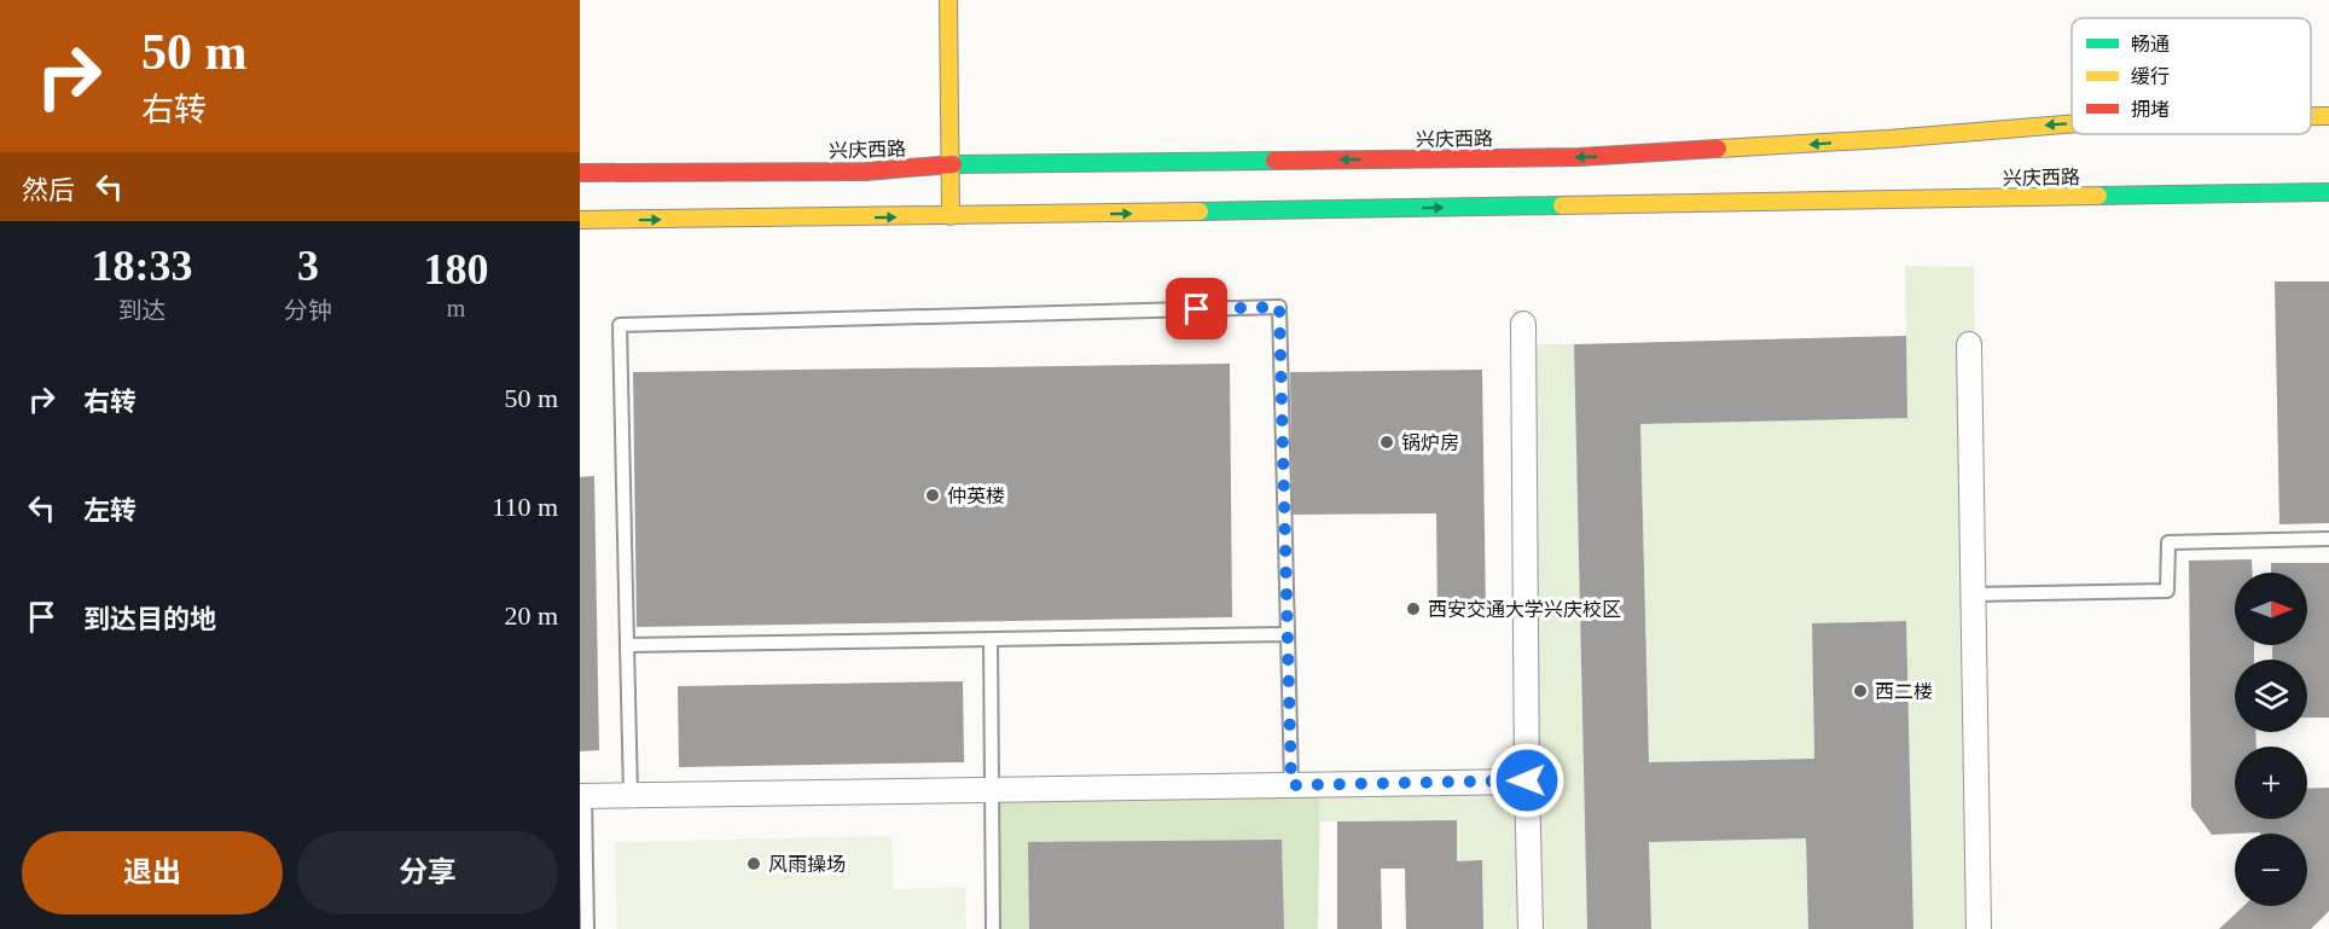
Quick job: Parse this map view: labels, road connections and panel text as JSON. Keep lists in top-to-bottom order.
{
  "streets": {
    "main road": ["兴庆西路"]
  },
  "places": [
    "锅炉房",
    "仲英楼",
    "西安交通大学兴庆校区",
    "西二楼",
    "风雨操场"
  ],
  "legend": ["畅通", "缓行", "拥堵"],
  "north": "right",
  "page": {
    "turn": ["50 m", "右转"],
    "then": "然后",
    "eta": [
      "18:33",
      "到达",
      "3",
      "分钟",
      "180",
      "m"
    ],
    "list": [
      {
        "name": "右转",
        "value": "50 m"
      },
      {
        "name": "左转",
        "value": "110 m"
      },
      {
        "name": "到达目的地",
        "value": "20 m"
      }
    ],
    "map_buttons": ["+", "−"],
    "buttons": ["退出", "分享"]
  }
}
